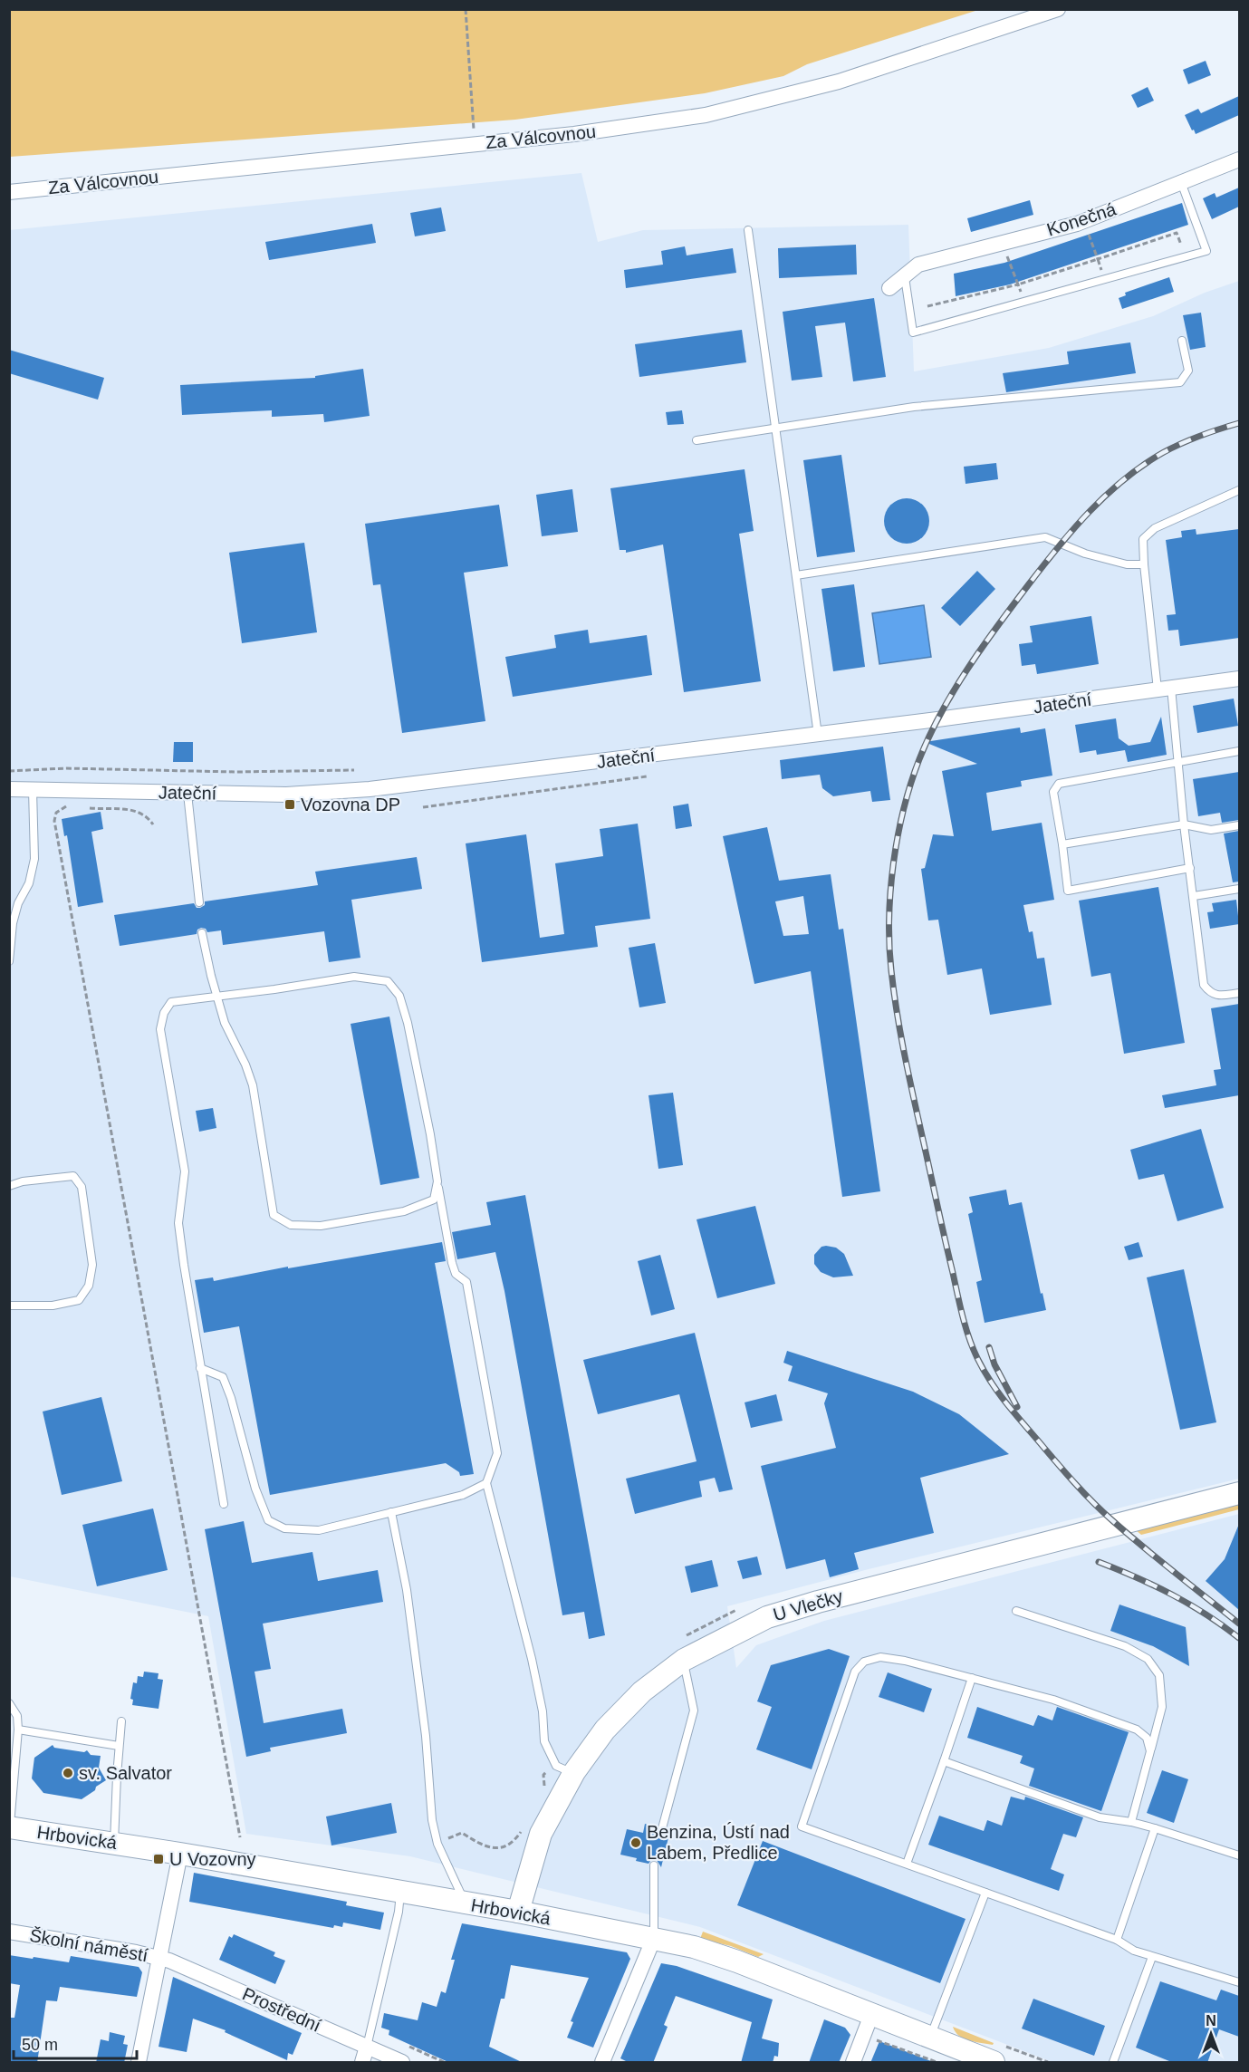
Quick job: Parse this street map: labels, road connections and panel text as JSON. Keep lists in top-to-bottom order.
{
  "streets": {
    "main road": ["U Vlečky", "Hrbovická"],
    "street": [
      "Za Válcovnou",
      "Konečná",
      "Jateční",
      "Školní náměstí",
      "Prostřední"
    ]
  },
  "crossings": [
    ["U Vlečky", "Hrbovická"],
    ["Hrbovická", "Školní náměstí"],
    ["Školní náměstí", "Prostřední"]
  ],
  "places": {
    "transit": ["Vozovna DP", "U Vozovny"],
    "other": ["sv. Salvator", "Benzina, Ústí nad Labem, Předlice"]
  },
  "scale_bar": "50 m",
  "north": "top"
}
